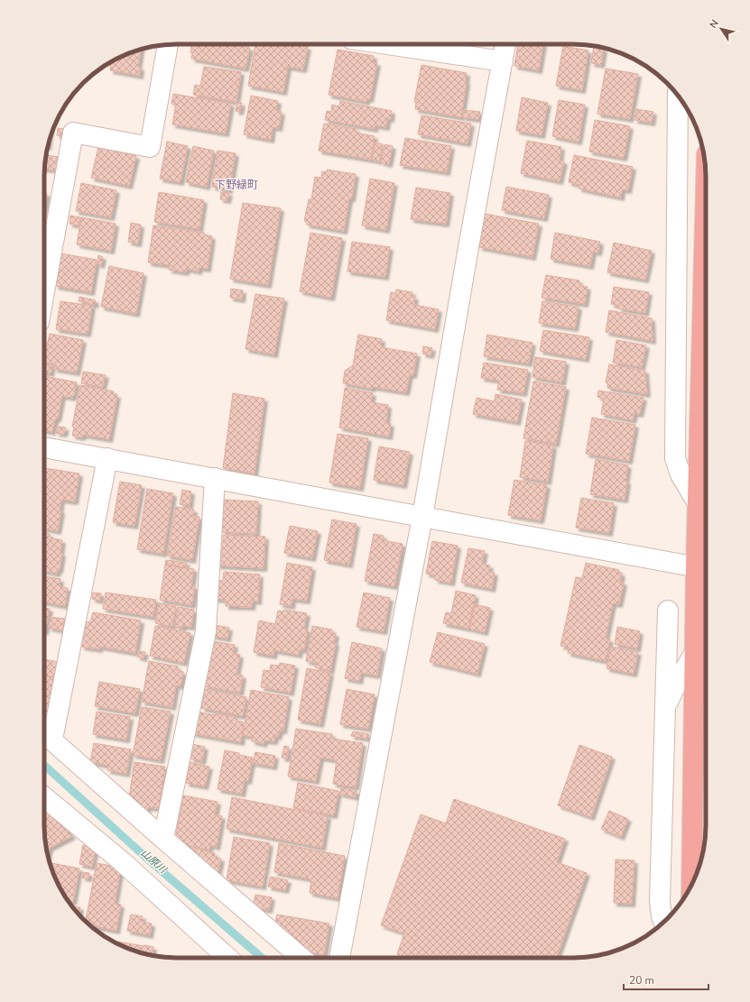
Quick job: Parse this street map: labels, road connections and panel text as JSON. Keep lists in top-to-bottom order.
{
  "districts": ["下野緑町"],
  "water": ["山原川"],
  "scale_bar": "20 m",
  "north": "top left"
}
